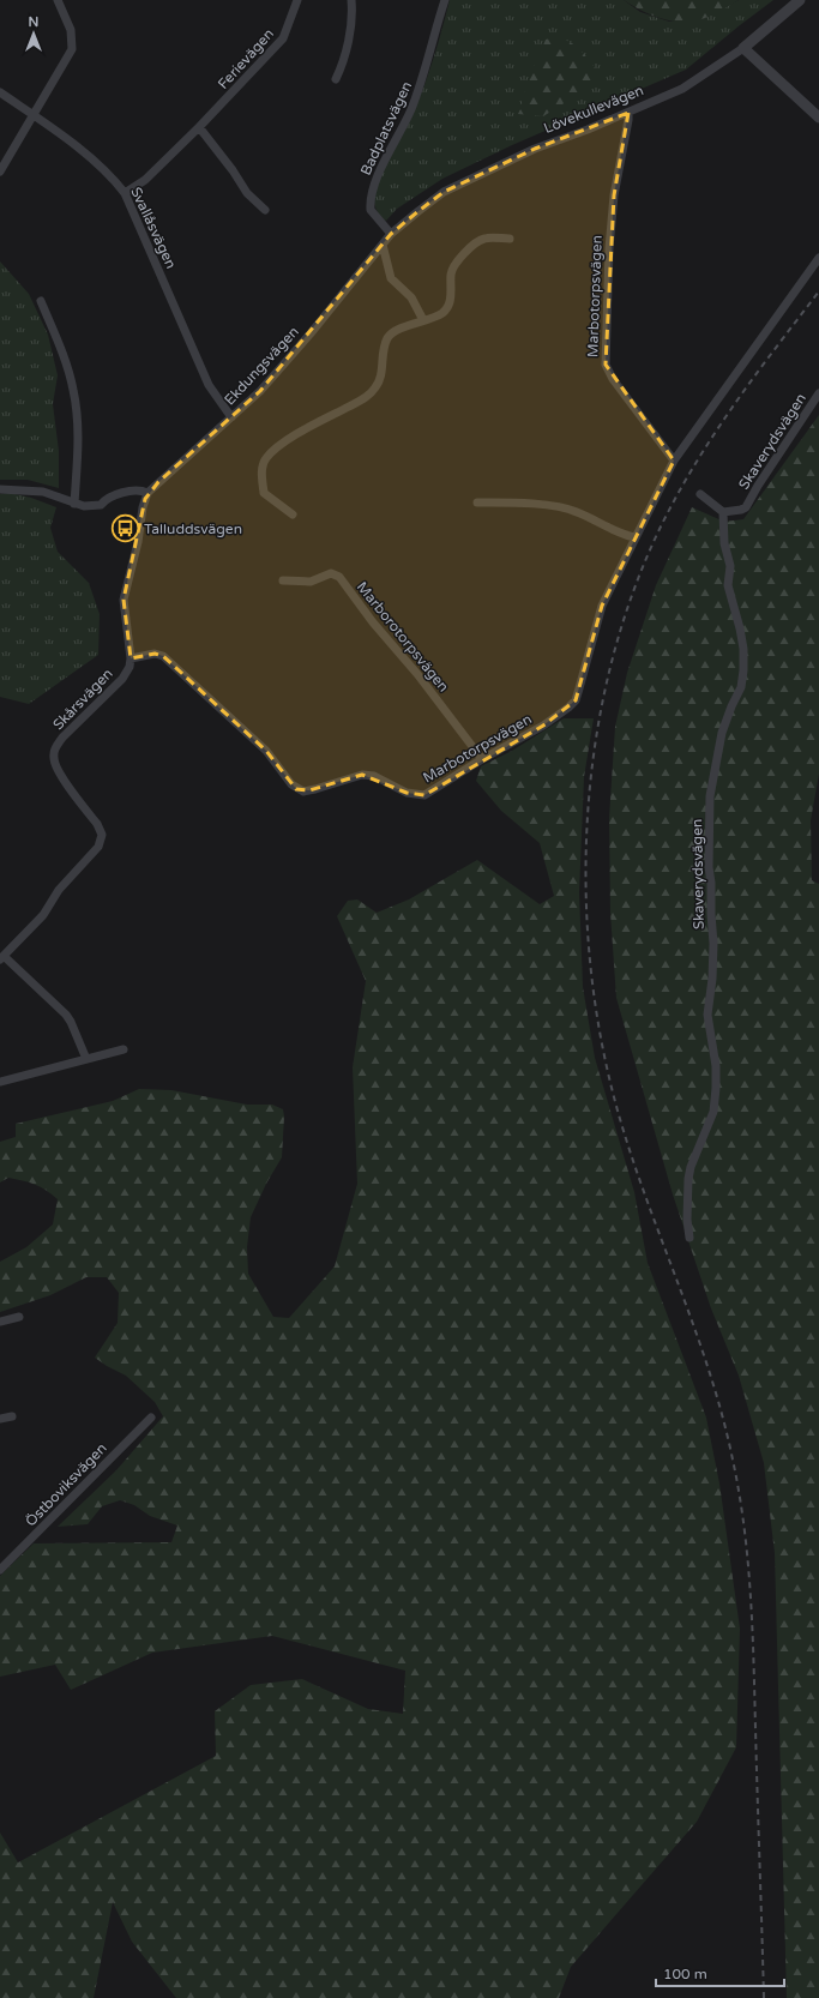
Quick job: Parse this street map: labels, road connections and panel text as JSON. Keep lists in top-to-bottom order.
{
  "streets": {
    "street": [
      "Ferievägen",
      "Lövekullevägen",
      "Badplatsvägen",
      "Svallåsvägen",
      "Marbotorpsvägen",
      "Ekdungsvägen",
      "Skaverydsvägen",
      "Marborotorpsvägen",
      "Skårsvägen",
      "Östboviksvägen"
    ]
  },
  "crossings": [
    ["Ferievägen", "Svallåsvägen"],
    ["Lövekullevägen", "Badplatsvägen"],
    ["Lövekullevägen", "Marbotorpsvägen"],
    ["Lövekullevägen", "Ekdungsvägen"],
    ["Badplatsvägen", "Ekdungsvägen"],
    ["Svallåsvägen", "Ekdungsvägen"],
    ["Marbotorpsvägen", "Marborotorpsvägen"],
    ["Marbotorpsvägen", "Skårsvägen"],
    ["Ekdungsvägen", "Skårsvägen"]
  ],
  "places": {
    "bus stop": ["Talluddsvägen"]
  },
  "scale_bar": "100 m",
  "north": "top"
}
